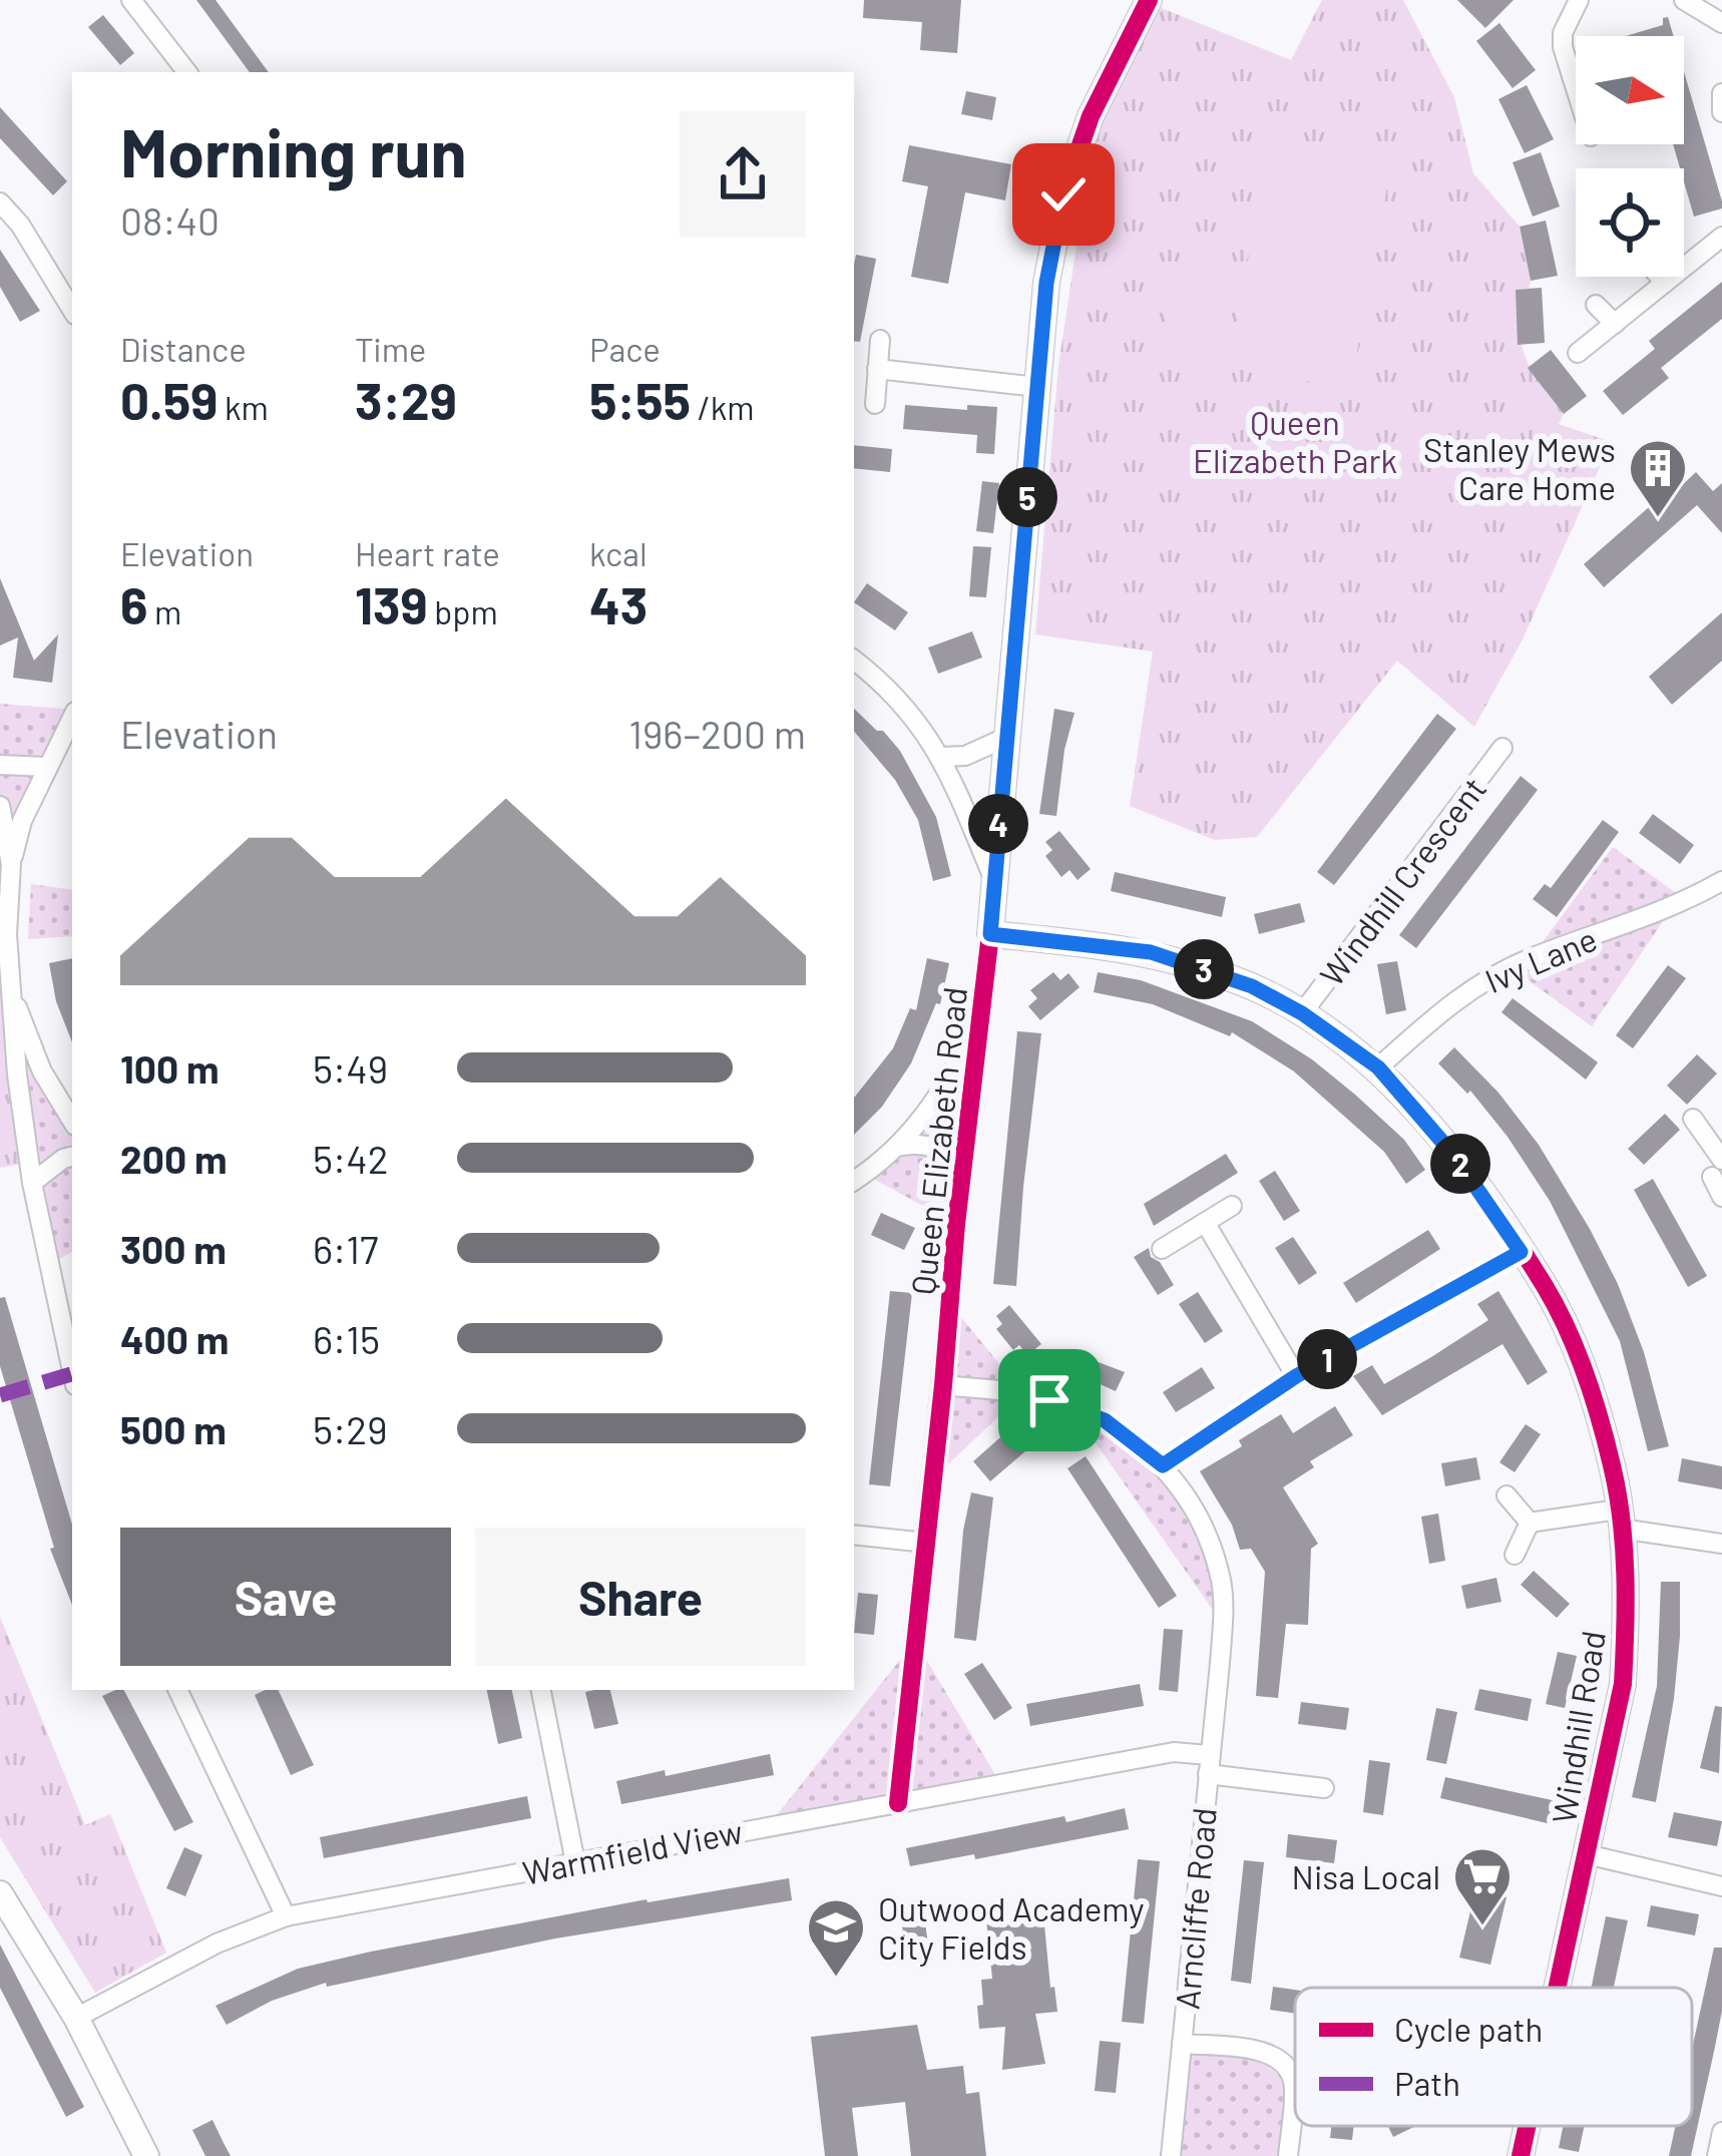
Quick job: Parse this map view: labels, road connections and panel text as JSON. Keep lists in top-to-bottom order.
{
  "streets": {
    "street": [
      "Windhill Crescent",
      "Ivy Lane",
      "Queen Elizabeth Road",
      "Windhill Road",
      "Warmfield View",
      "Arncliffe Road"
    ]
  },
  "crossings": [
    ["Windhill Crescent", "Windhill Road"],
    ["Ivy Lane", "Windhill Road"],
    ["Queen Elizabeth Road", "Windhill Road"],
    ["Queen Elizabeth Road", "Warmfield View"],
    ["Queen Elizabeth Road", "Arncliffe Road"],
    ["Warmfield View", "Arncliffe Road"]
  ],
  "parks": ["Queen Elizabeth Park"],
  "places": {
    "building": ["Stanley Mews Care Home"],
    "supermarket": ["Nisa Local"],
    "school or university": ["Outwood Academy City Fields"]
  },
  "legend": ["Cycle path", "Path"],
  "north": "right",
  "page": {
    "heading": ["Morning run", "08:40"],
    "stats": [
      ["Distance", "0.59 km"],
      ["Time", "3:29"],
      ["Pace", "5:55 /km"],
      ["Elevation", "6 m"],
      ["Heart rate", "139 bpm"],
      ["kcal", "43"]
    ],
    "pins": [
      "5",
      "4",
      "3",
      "2",
      "1"
    ],
    "chart": ["Elevation", "196–200 m"],
    "list": [
      {
        "name": "100 m",
        "note": "5:49"
      },
      {
        "name": "200 m",
        "note": "5:42"
      },
      {
        "name": "300 m",
        "note": "6:17"
      },
      {
        "name": "400 m",
        "note": "6:15"
      },
      {
        "name": "500 m",
        "note": "5:29"
      }
    ],
    "buttons": ["Save", "Share"]
  }
}
